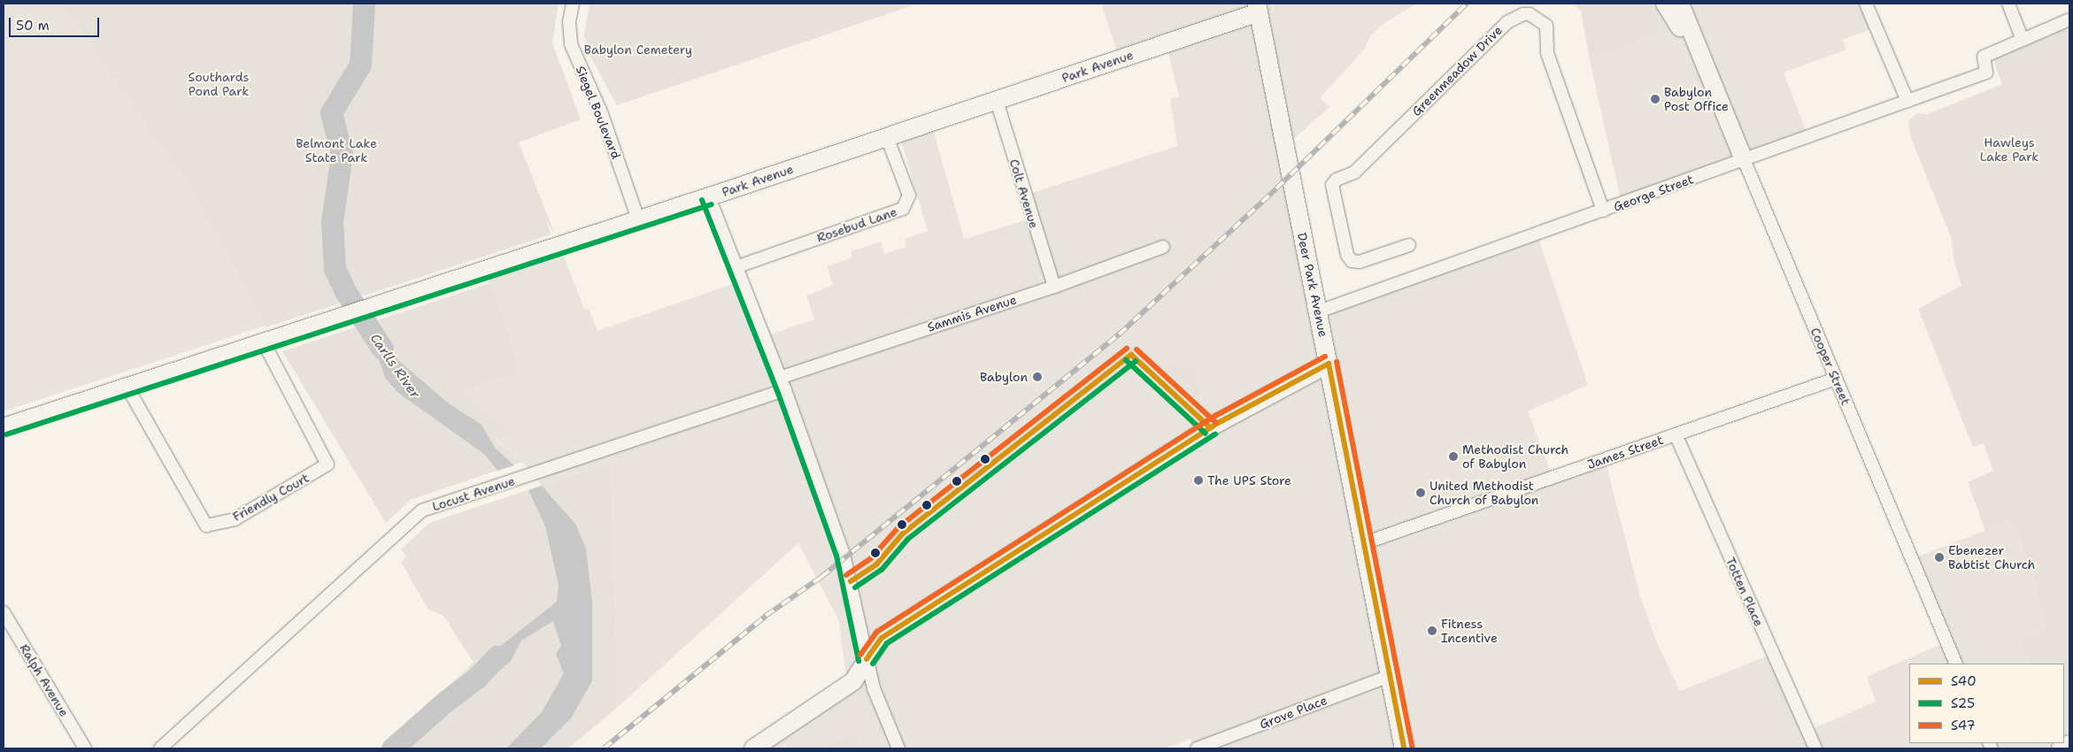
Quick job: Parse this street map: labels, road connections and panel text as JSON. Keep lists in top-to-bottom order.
{
  "streets": {
    "street": [
      "Park Avenue",
      "Greenmeadow Drive",
      "Siegel Boulevard",
      "George Street",
      "Colt Avenue",
      "Rosebud Lane",
      "Deer Park Avenue",
      "Sammis Avenue",
      "Cooper Street",
      "James Street",
      "Locust Avenue",
      "Friendly Court",
      "Totten Place",
      "Ralph Avenue",
      "Grove Place"
    ]
  },
  "crossings": [
    ["Park Avenue", "Siegel Boulevard"],
    ["Park Avenue", "Colt Avenue"],
    ["Park Avenue", "Rosebud Lane"],
    ["Park Avenue", "Deer Park Avenue"],
    ["Park Avenue", "Friendly Court"],
    ["Greenmeadow Drive", "George Street"],
    ["George Street", "Deer Park Avenue"],
    ["George Street", "Cooper Street"],
    ["Colt Avenue", "Sammis Avenue"],
    ["Deer Park Avenue", "James Street"],
    ["Deer Park Avenue", "Grove Place"],
    ["Cooper Street", "James Street"],
    ["James Street", "Totten Place"]
  ],
  "water": ["Carlls River"],
  "parks": [
    "Babylon Cemetery",
    "Southards Pond Park",
    "Hawleys Lake Park",
    "Belmont Lake State Park"
  ],
  "places": [
    "Babylon Post Office",
    "Babylon",
    "Methodist Church of Babylon",
    "The UPS Store",
    "United Methodist Church of Babylon",
    "Ebenezer Babtist Church",
    "Fitness Incentive"
  ],
  "lines": ["transit line S25", "transit line S47", "transit line S40"],
  "legend": ["S40", "S25", "S47"],
  "scale_bar": "50 m"
}
